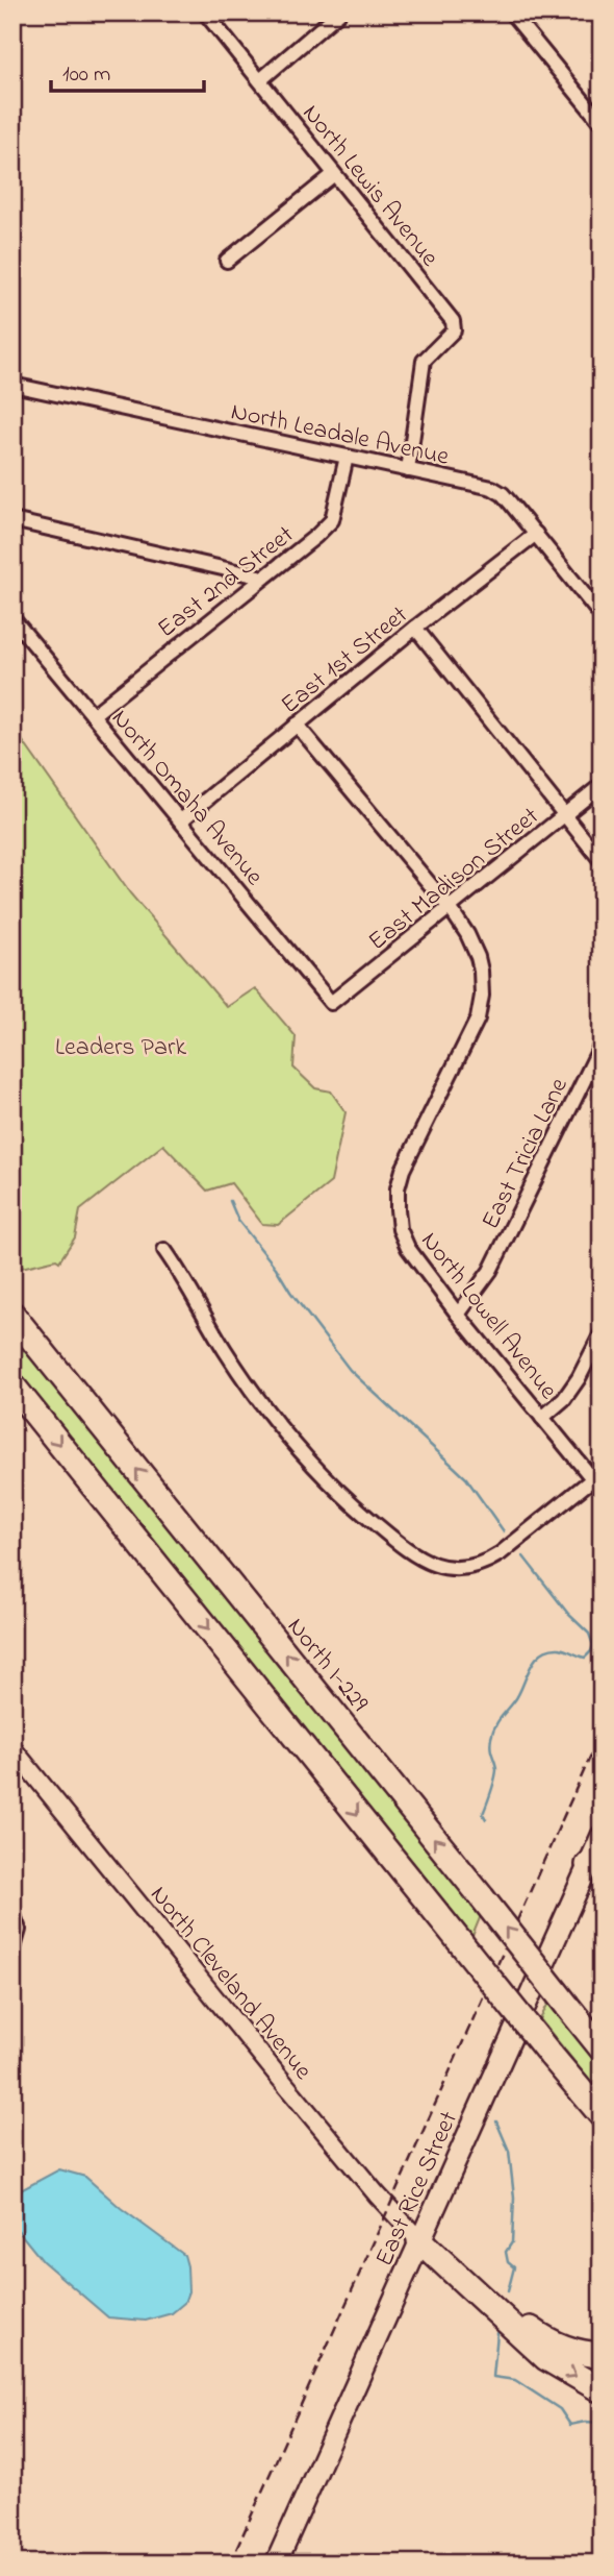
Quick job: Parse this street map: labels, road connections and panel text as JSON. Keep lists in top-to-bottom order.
{
  "streets": {
    "highway": ["North I-229"],
    "main road": ["East Rice Street"],
    "street": [
      "North Lewis Avenue",
      "North Leadale Avenue",
      "East 2nd Street",
      "East 1st Street",
      "North Omaha Avenue",
      "East Madison Street",
      "East Tricia Lane",
      "North Lowell Avenue",
      "North Cleveland Avenue"
    ]
  },
  "crossings": [
    ["North Lewis Avenue", "North Leadale Avenue"],
    ["North Leadale Avenue", "East 2nd Street"],
    ["North Leadale Avenue", "East 1st Street"],
    ["East 2nd Street", "North Omaha Avenue"],
    ["East 1st Street", "North Omaha Avenue"],
    ["East 1st Street", "North Lowell Avenue"],
    ["North Omaha Avenue", "East Madison Street"],
    ["East Madison Street", "North Lowell Avenue"],
    ["East Tricia Lane", "North Lowell Avenue"],
    ["North Cleveland Avenue", "East Rice Street"]
  ],
  "parks": ["Leaders Park"],
  "scale_bar": "100 m"
}
